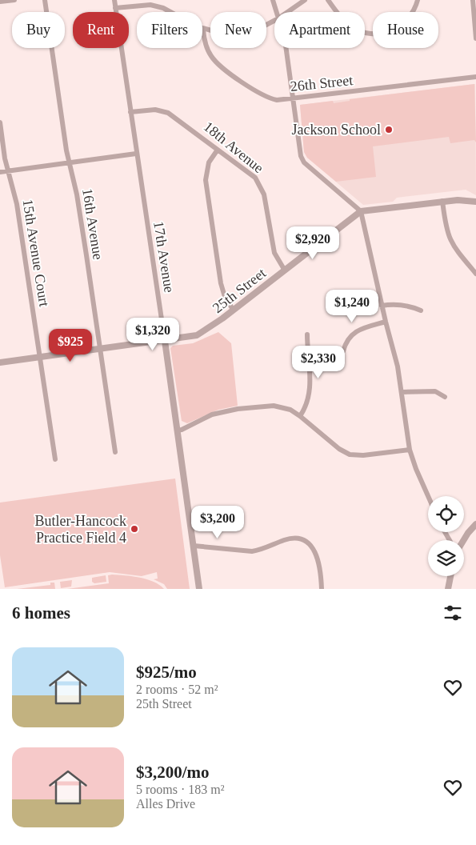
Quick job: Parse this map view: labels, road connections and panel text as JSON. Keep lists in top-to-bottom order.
{
  "streets": {
    "street": [
      "26th Street",
      "18th Avenue",
      "16th Avenue",
      "15th Avenue Court",
      "17th Avenue",
      "25th Street"
    ]
  },
  "crossings": [
    ["18th Avenue", "17th Avenue"],
    ["18th Avenue", "25th Street"],
    ["16th Avenue", "25th Street"],
    ["15th Avenue Court", "25th Street"],
    ["17th Avenue", "25th Street"]
  ],
  "places": ["Jackson School", "Butler-Hancock Practice Field 4"],
  "page": {
    "chip": [
      "Buy",
      "Rent",
      "Filters",
      "New",
      "Apartment",
      "House"
    ],
    "price": [
      "$2,920",
      "$1,240",
      "$1,320",
      "$925",
      "$2,330",
      "$3,200"
    ],
    "heading": "6 homes",
    "list": [
      {
        "name": "$925/mo",
        "note": "2 rooms · 52 m² · 25th Street"
      },
      {
        "name": "$3,200/mo",
        "note": "5 rooms · 183 m² · Alles Drive"
      }
    ]
  }
}
